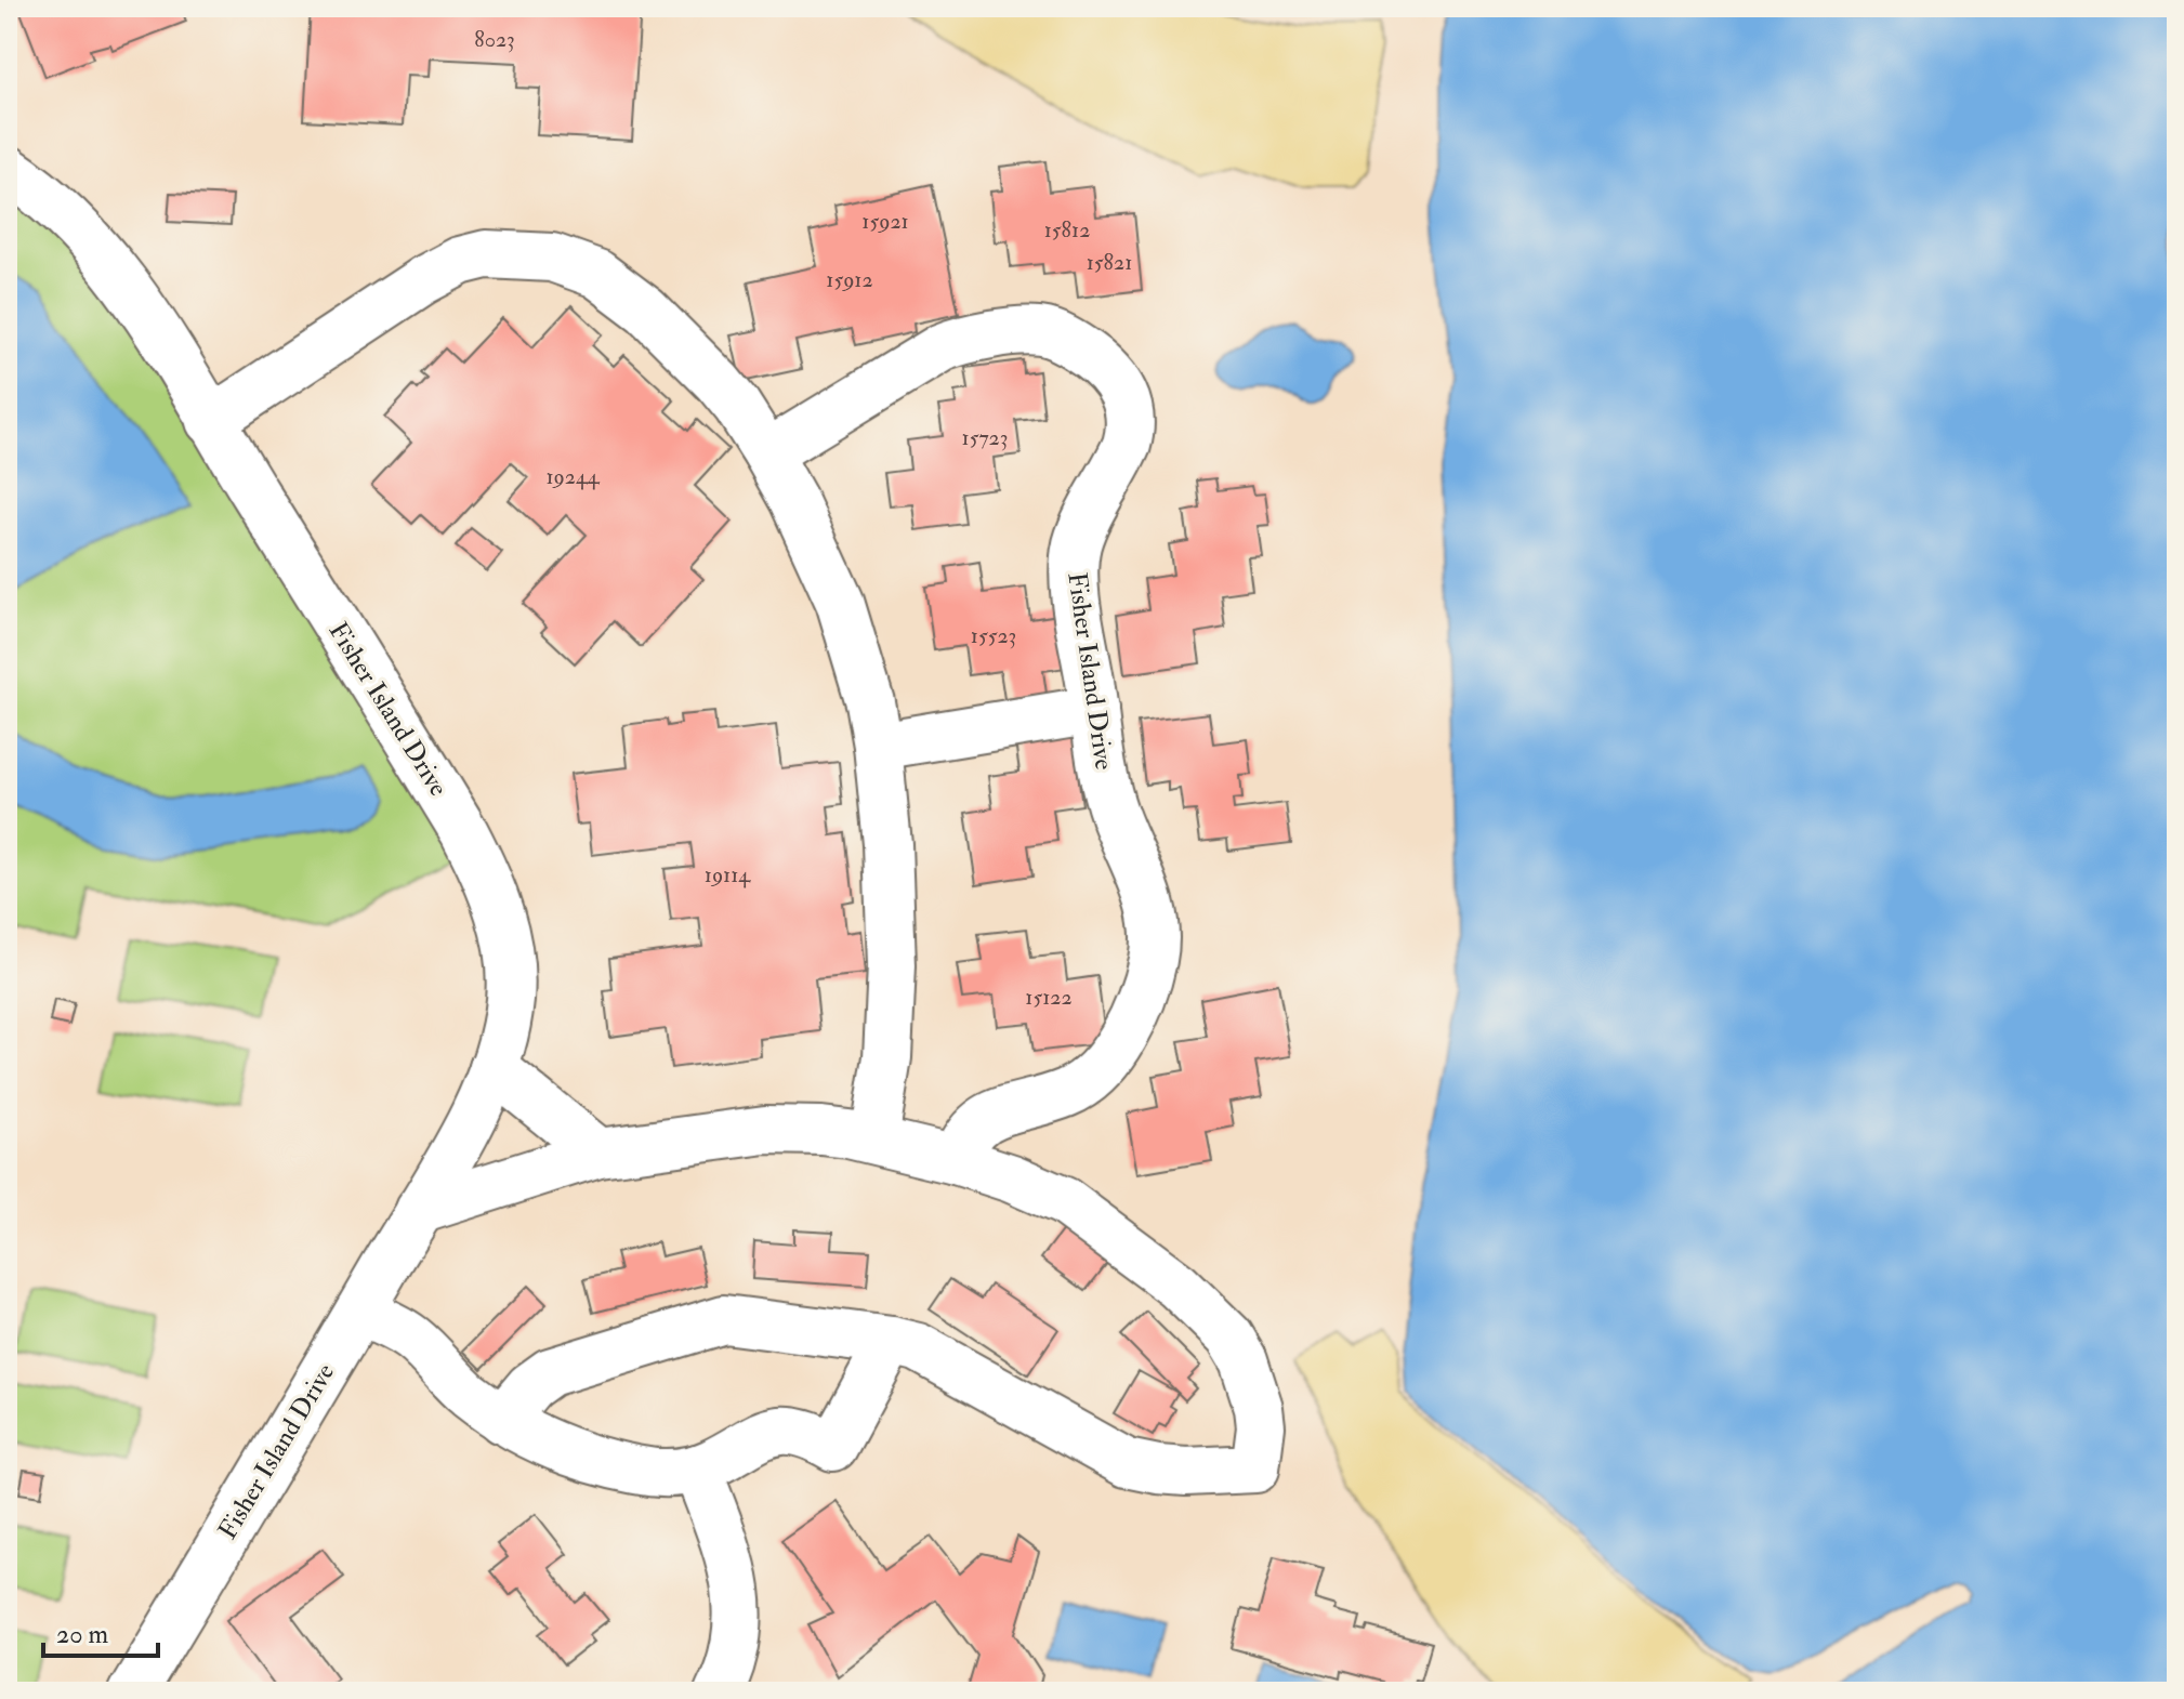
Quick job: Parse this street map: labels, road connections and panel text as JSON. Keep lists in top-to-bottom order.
{
  "streets": {
    "street": ["Fisher Island Drive"]
  },
  "house_numbers": [
    "8023",
    "15921",
    "15812",
    "15821",
    "15912",
    "15723",
    "19244",
    "15523",
    "19114",
    "15122"
  ],
  "scale_bar": "20 m"
}
